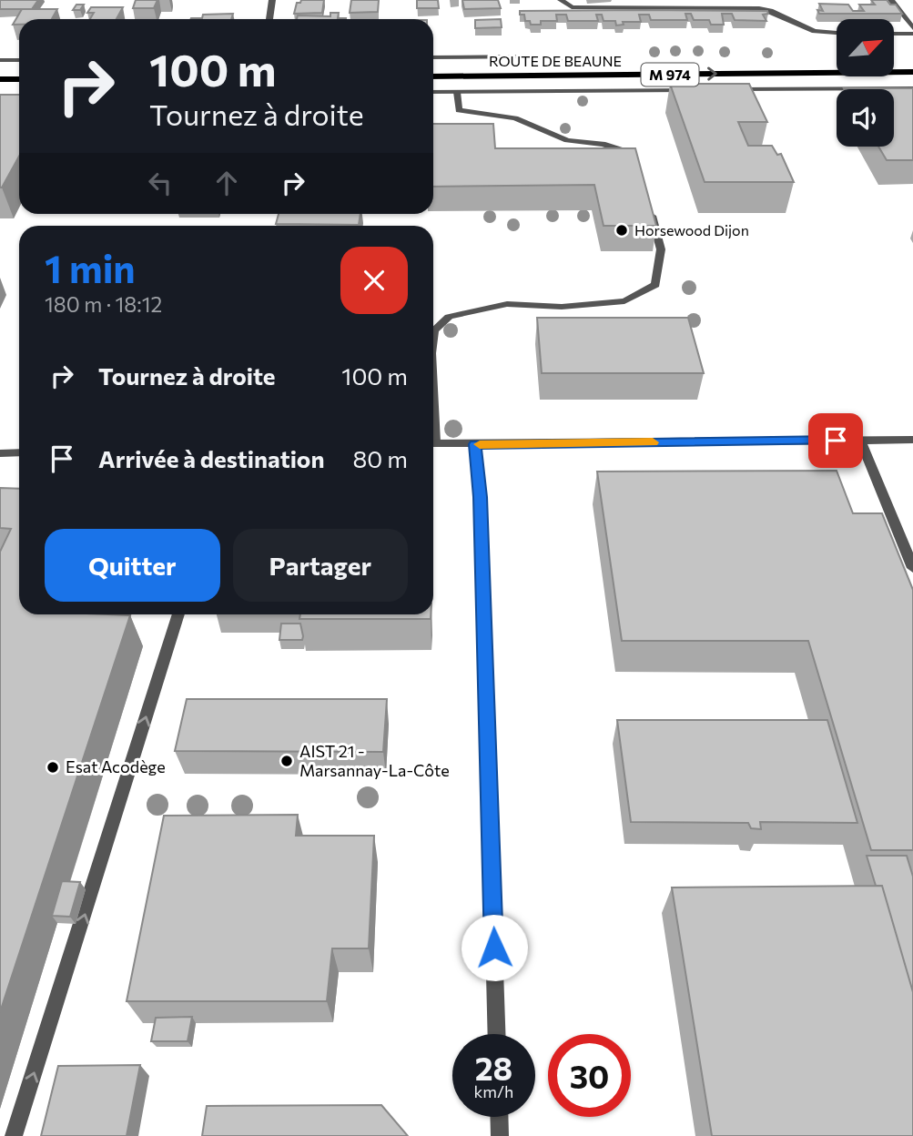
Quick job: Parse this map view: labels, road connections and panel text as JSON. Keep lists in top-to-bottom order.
{
  "streets": {
    "main road": ["ROUTE DE BEAUNE", "M 974"]
  },
  "places": ["Horsewood Dijon", "AIST 21 - Marsannay-La-Côte", "Esat Acodège"],
  "north": "top right",
  "page": {
    "turn": ["100 m", "Tournez à droite"],
    "heading": ["1 min", "180 m · 18:12"],
    "list": [
      {
        "name": "Tournez à droite",
        "value": "100 m"
      },
      {
        "name": "Arrivée à destination",
        "value": "80 m"
      }
    ],
    "buttons": ["Quitter", "Partager"],
    "speed": "28 km/h",
    "limit": "30"
  }
}
